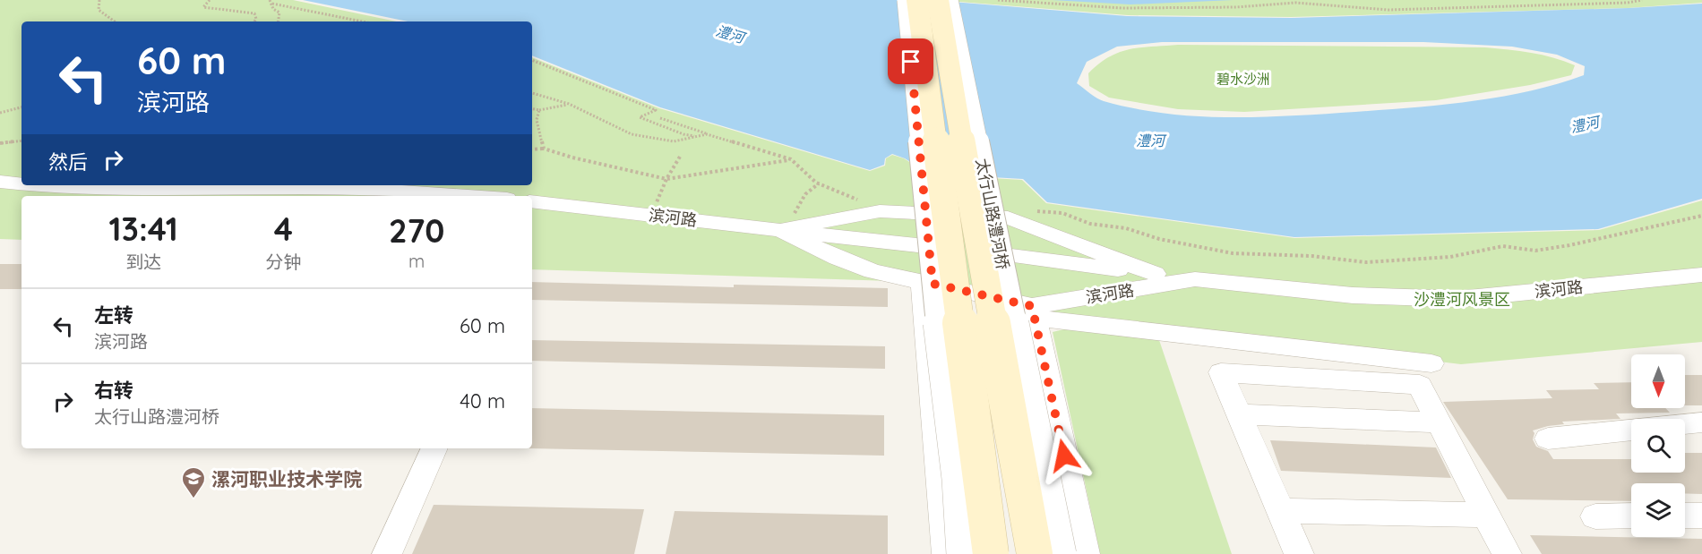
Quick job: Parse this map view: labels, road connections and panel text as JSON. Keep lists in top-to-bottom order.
{
  "streets": {
    "main road": ["太行山路澧河桥"],
    "street": ["滨河路"]
  },
  "water": ["澧河"],
  "parks": ["碧水沙洲", "沙澧河风景区"],
  "places": {
    "school or university": ["漯河职业技术学院"]
  },
  "north": "bottom",
  "page": {
    "turn": ["60 m", "滨河路"],
    "then": "然后",
    "eta": [
      "13:41",
      "到达",
      "4",
      "分钟",
      "270",
      "m"
    ],
    "list": [
      {
        "name": "左转",
        "note": "滨河路",
        "value": "60 m"
      },
      {
        "name": "右转",
        "note": "太行山路澧河桥",
        "value": "40 m"
      }
    ]
  }
}
